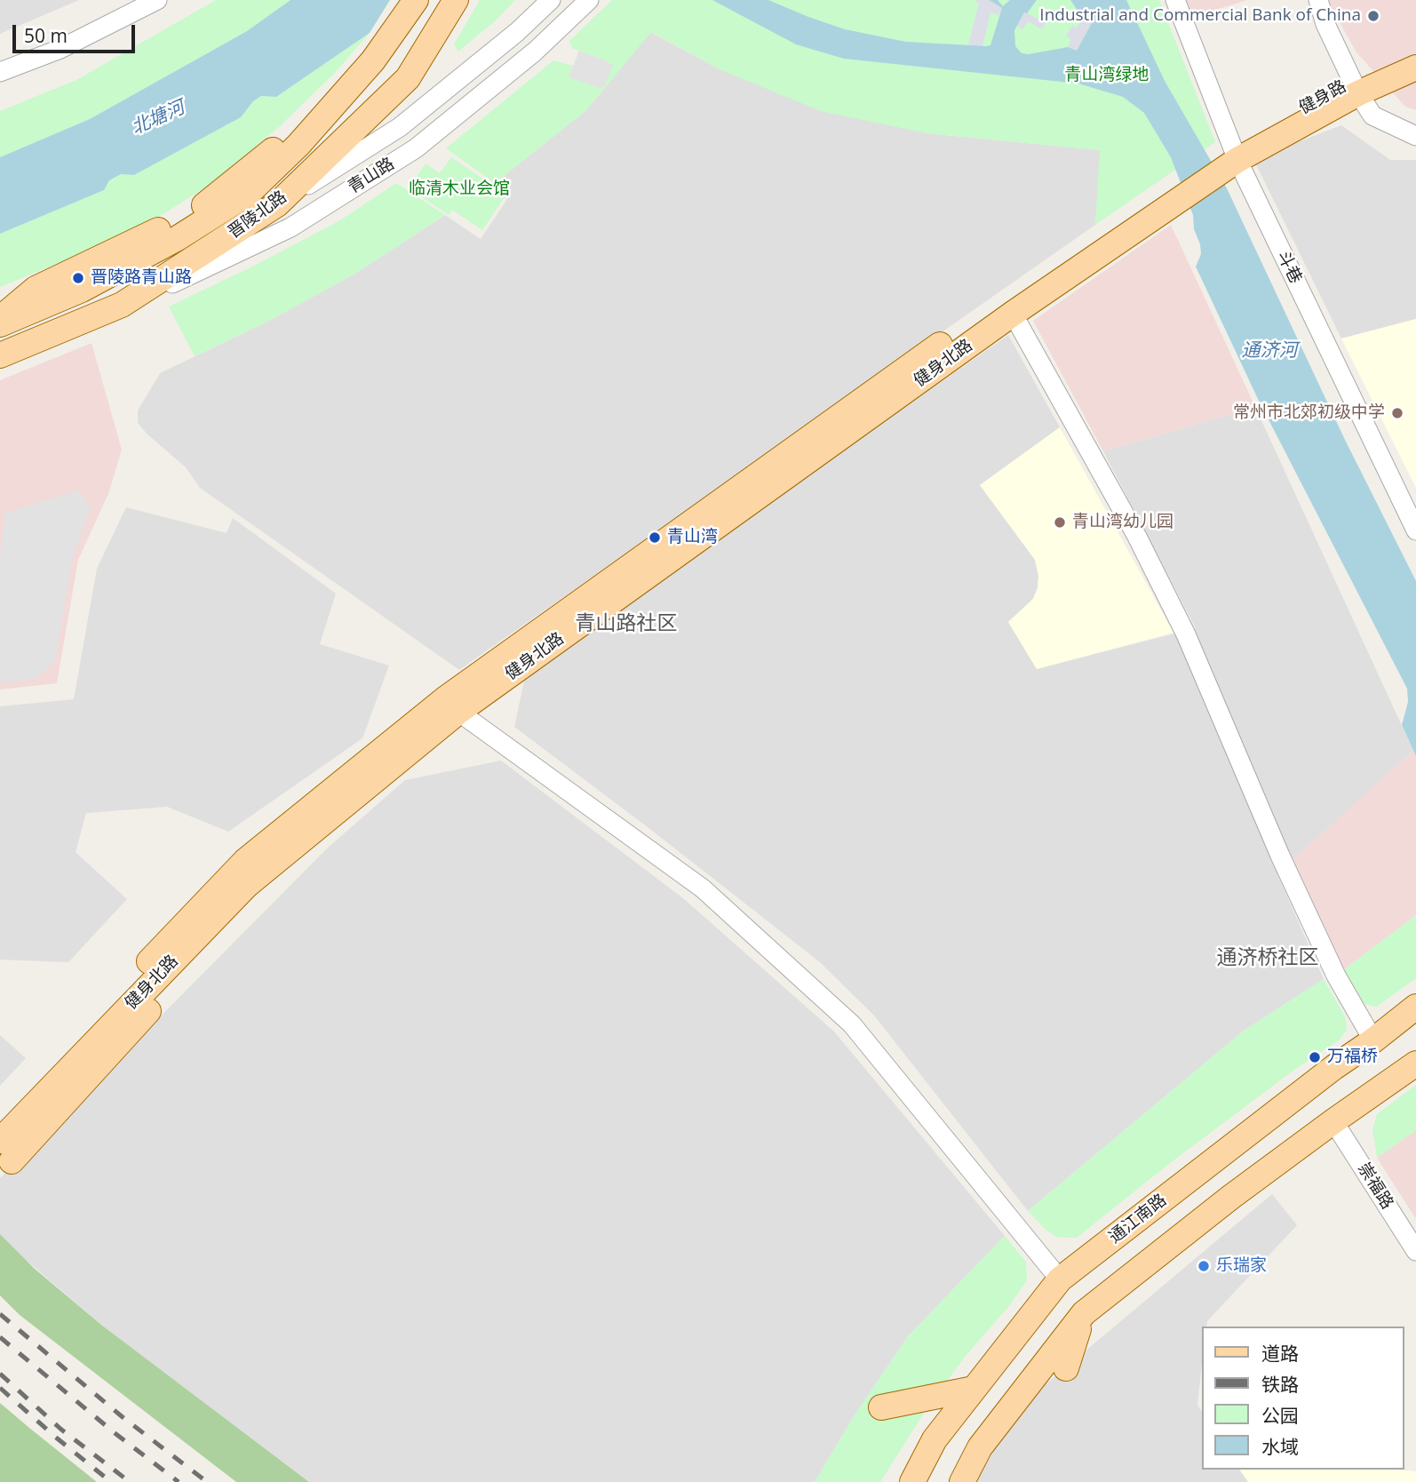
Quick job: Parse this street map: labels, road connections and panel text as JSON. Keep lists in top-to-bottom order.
{
  "streets": {
    "main road": [
      "健身路",
      "晋陵北路",
      "健身北路",
      "通江南路"
    ],
    "street": ["青山路", "斗巷", "崇福路"]
  },
  "crossings": [
    ["健身路", "斗巷"],
    ["健身路", "健身北路"],
    ["青山路", "晋陵北路"]
  ],
  "districts": ["青山路社区", "通济桥社区"],
  "water": ["北塘河", "通济河"],
  "parks": ["青山湾绿地", "临清木业会馆"],
  "places": [
    "Industrial and Commercial Bank of China",
    "晋陵路青山路",
    "常州市北郊初级中学",
    "青山湾幼儿园",
    "青山湾",
    "万福桥",
    "乐瑞家"
  ],
  "legend": [
    "道路",
    "铁路",
    "公园",
    "水域"
  ],
  "scale_bar": "50 m"
}
